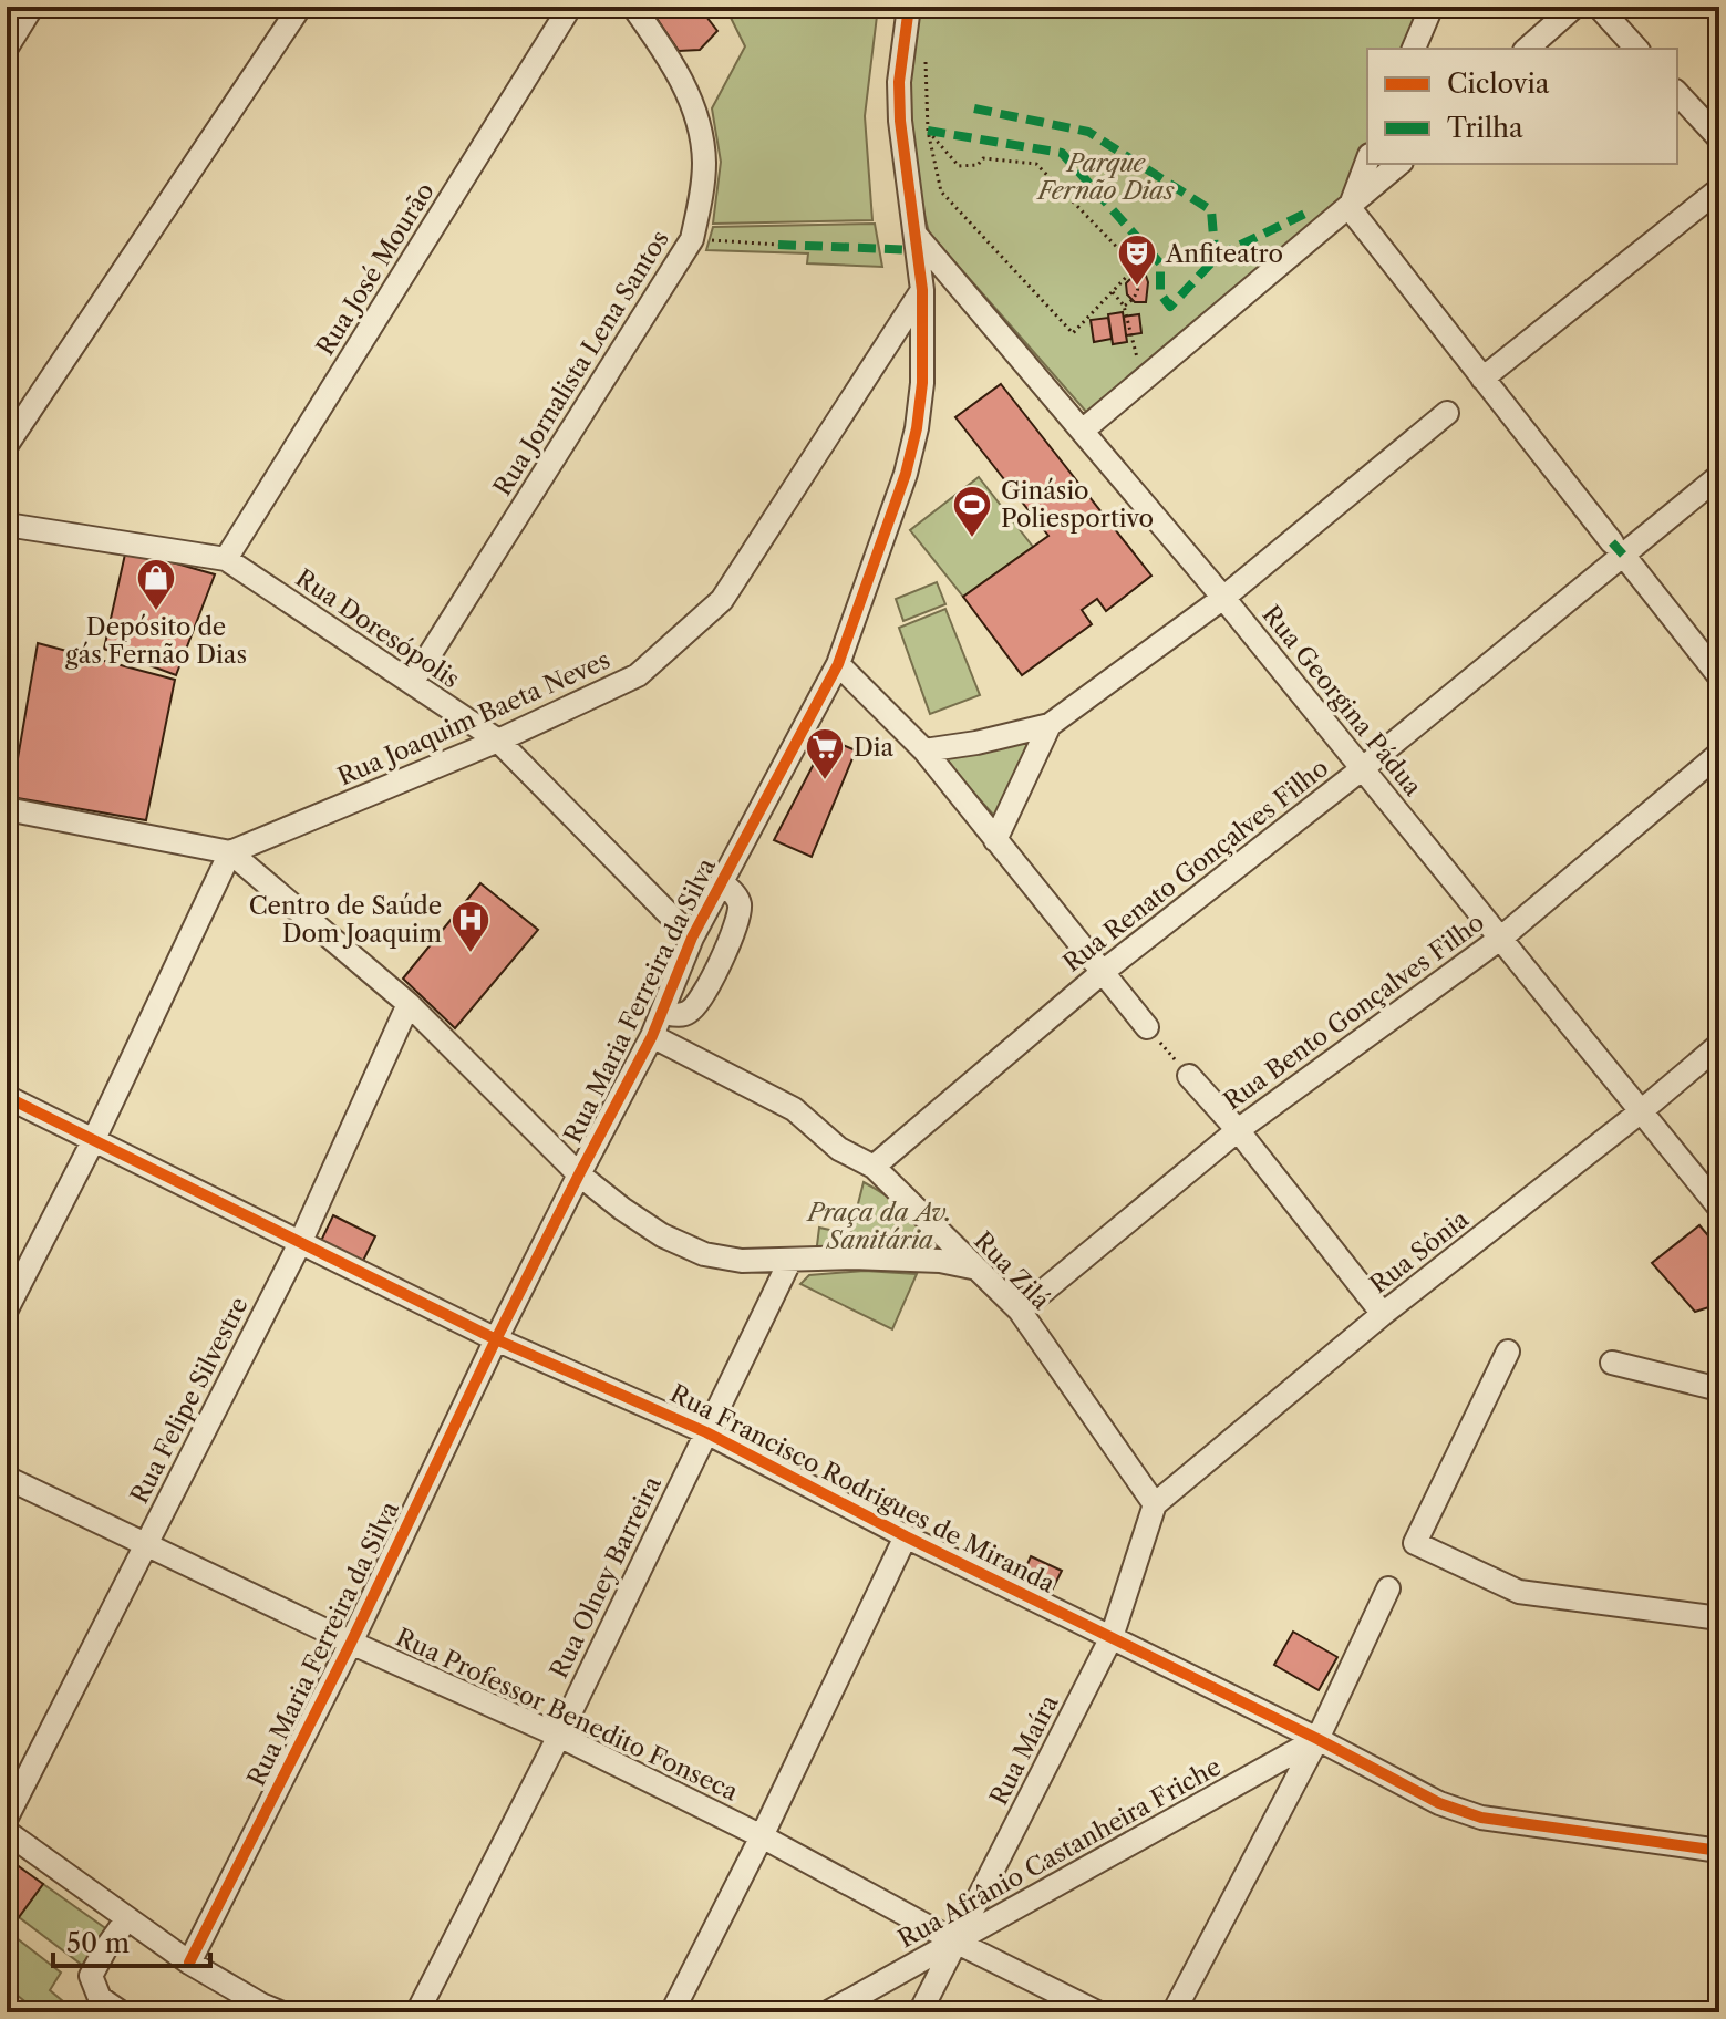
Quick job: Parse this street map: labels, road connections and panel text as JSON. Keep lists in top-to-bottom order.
{
  "streets": {
    "street": [
      "Rua José Mourão",
      "Rua Jornalista Lena Santos",
      "Rua Doresópolis",
      "Rua Georgina Pádua",
      "Rua Joaquim Baeta Neves",
      "Rua Renato Gonçalves Filho",
      "Rua Maria Ferreira da Silva",
      "Rua Bento Gonçalves Filho",
      "Rua Sônia",
      "Rua Zilá",
      "Rua Felipe Silvestre",
      "Rua Francisco Rodrigues de Miranda",
      "Rua Olney Barreira",
      "Rua Professor Benedito Fonseca",
      "Rua Maíra",
      "Rua Afrânio Castanheira Friche"
    ]
  },
  "crossings": [
    ["Rua José Mourão", "Rua Doresópolis"],
    ["Rua Jornalista Lena Santos", "Rua Doresópolis"],
    ["Rua Doresópolis", "Rua Joaquim Baeta Neves"],
    ["Rua Doresópolis", "Rua Maria Ferreira da Silva"],
    ["Rua Georgina Pádua", "Rua Renato Gonçalves Filho"],
    ["Rua Georgina Pádua", "Rua Maria Ferreira da Silva"],
    ["Rua Georgina Pádua", "Rua Bento Gonçalves Filho"],
    ["Rua Georgina Pádua", "Rua Sônia"],
    ["Rua Joaquim Baeta Neves", "Rua Maria Ferreira da Silva"],
    ["Rua Renato Gonçalves Filho", "Rua Zilá"],
    ["Rua Maria Ferreira da Silva", "Rua Zilá"],
    ["Rua Maria Ferreira da Silva", "Rua Francisco Rodrigues de Miranda"],
    ["Rua Maria Ferreira da Silva", "Rua Professor Benedito Fonseca"],
    ["Rua Bento Gonçalves Filho", "Rua Zilá"],
    ["Rua Sônia", "Rua Zilá"],
    ["Rua Sônia", "Rua Maíra"],
    ["Rua Zilá", "Rua Maíra"],
    ["Rua Felipe Silvestre", "Rua Francisco Rodrigues de Miranda"],
    ["Rua Felipe Silvestre", "Rua Professor Benedito Fonseca"],
    ["Rua Francisco Rodrigues de Miranda", "Rua Olney Barreira"],
    ["Rua Francisco Rodrigues de Miranda", "Rua Maíra"],
    ["Rua Francisco Rodrigues de Miranda", "Rua Afrânio Castanheira Friche"],
    ["Rua Olney Barreira", "Rua Professor Benedito Fonseca"],
    ["Rua Professor Benedito Fonseca", "Rua Maíra"],
    ["Rua Professor Benedito Fonseca", "Rua Afrânio Castanheira Friche"],
    ["Rua Maíra", "Rua Afrânio Castanheira Friche"]
  ],
  "parks": ["Parque Fernão Dias", "Praça da Av. Sanitária"],
  "places": {
    "theatre": ["Anfiteatro"],
    "sports": ["Ginásio Poliesportivo"],
    "shop": ["Depósito de gás Fernão Dias"],
    "supermarket": ["Dia"],
    "hospital": ["Centro de Saúde Dom Joaquim"]
  },
  "legend": ["Ciclovia", "Trilha"],
  "scale_bar": "50 m"
}
